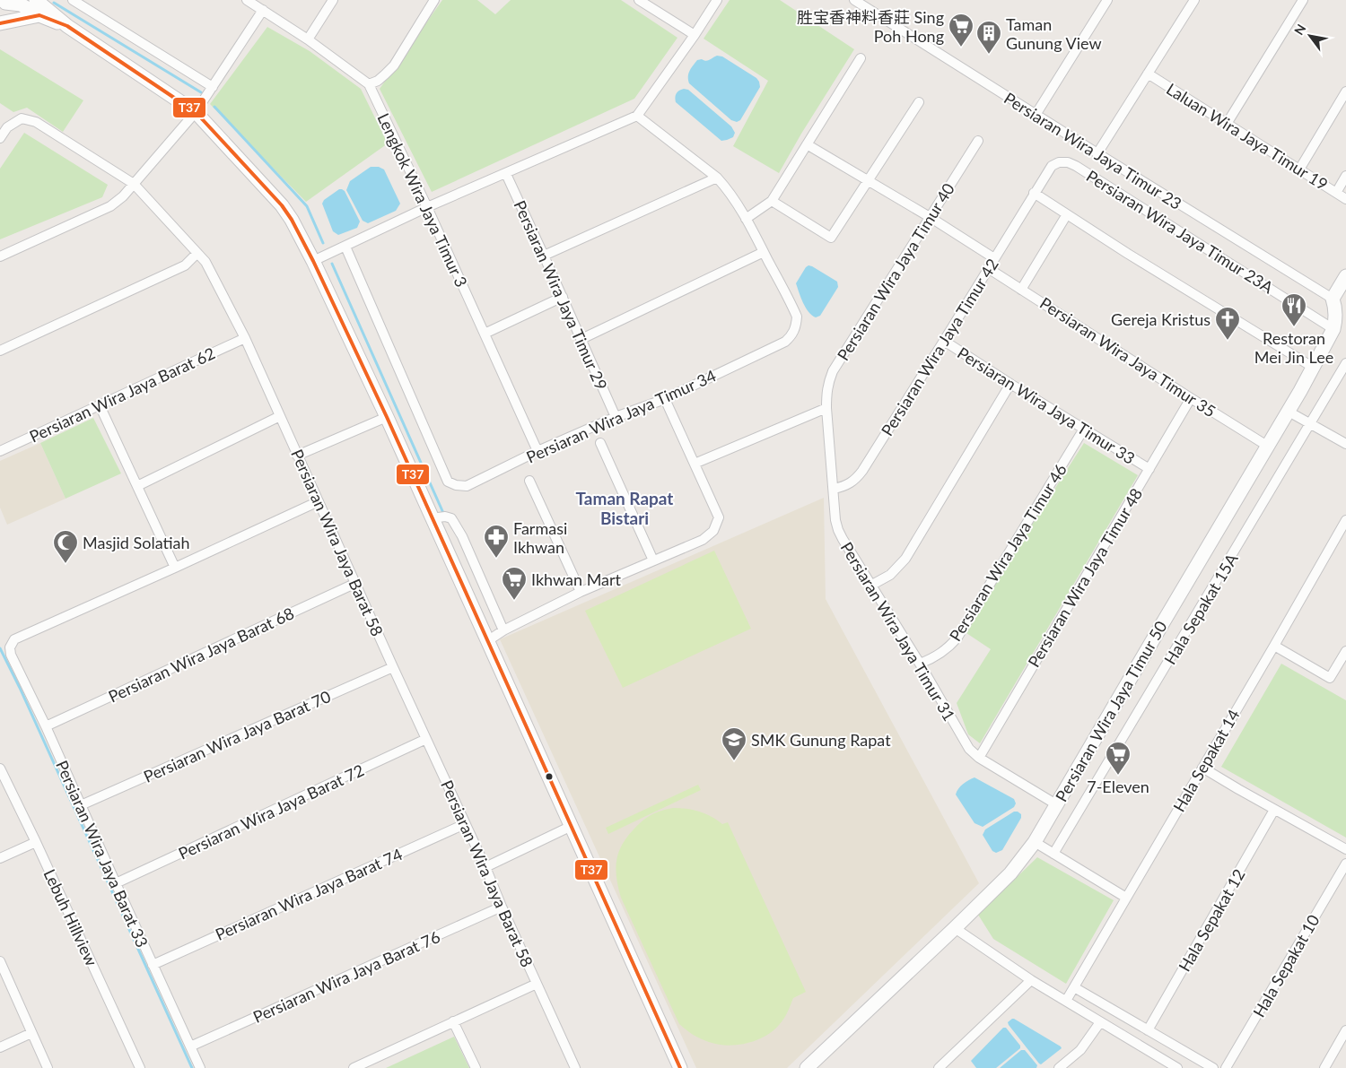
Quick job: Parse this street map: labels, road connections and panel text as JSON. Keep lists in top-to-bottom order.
{
  "streets": {
    "street": [
      "Laluan Wira Jaya Timur 19",
      "Persiaran Wira Jaya Timur 23",
      "Lengkok Wira Jaya Timur 3",
      "Persiaran Wira Jaya Timur 23A",
      "Persiaran Wira Jaya Timur 40",
      "Persiaran Wira Jaya Timur 29",
      "Persiaran Wira Jaya Timur 42",
      "Persiaran Wira Jaya Timur 35",
      "Persiaran Wira Jaya Barat 62",
      "Persiaran Wira Jaya Timur 33",
      "Persiaran Wira Jaya Timur 34",
      "Persiaran Wira Jaya Barat 58",
      "Persiaran Wira Jaya Timur 46",
      "Persiaran Wira Jaya Timur 48",
      "Hala Sepakat 15A",
      "Persiaran Wira Jaya Timur 31",
      "Persiaran Wira Jaya Barat 68",
      "Persiaran Wira Jaya Timur 50",
      "Persiaran Wira Jaya Barat 70",
      "Hala Sepakat 14",
      "Persiaran Wira Jaya Barat 72",
      "Persiaran Wira Jaya Barat 33",
      "Persiaran Wira Jaya Barat 74",
      "Lebuh Hillview",
      "Hala Sepakat 12",
      "Hala Sepakat 10",
      "Persiaran Wira Jaya Barat 76"
    ]
  },
  "crossings": [
    ["Persiaran Wira Jaya Timur 23", "Persiaran Wira Jaya Timur 50"],
    ["Lengkok Wira Jaya Timur 3", "Persiaran Wira Jaya Timur 34"],
    ["Persiaran Wira Jaya Timur 23A", "Persiaran Wira Jaya Timur 42"],
    ["Persiaran Wira Jaya Timur 23A", "Persiaran Wira Jaya Timur 50"],
    ["Persiaran Wira Jaya Timur 40", "Persiaran Wira Jaya Timur 31"],
    ["Persiaran Wira Jaya Timur 29", "Persiaran Wira Jaya Timur 34"],
    ["Persiaran Wira Jaya Timur 42", "Persiaran Wira Jaya Timur 35"],
    ["Persiaran Wira Jaya Timur 42", "Persiaran Wira Jaya Timur 33"],
    ["Persiaran Wira Jaya Timur 42", "Persiaran Wira Jaya Timur 31"],
    ["Persiaran Wira Jaya Timur 35", "Persiaran Wira Jaya Timur 48"],
    ["Persiaran Wira Jaya Timur 35", "Persiaran Wira Jaya Timur 50"],
    ["Persiaran Wira Jaya Barat 62", "Persiaran Wira Jaya Barat 58"],
    ["Persiaran Wira Jaya Timur 33", "Persiaran Wira Jaya Timur 46"],
    ["Persiaran Wira Jaya Timur 33", "Persiaran Wira Jaya Timur 48"],
    ["Persiaran Wira Jaya Barat 58", "Persiaran Wira Jaya Barat 68"],
    ["Persiaran Wira Jaya Barat 58", "Persiaran Wira Jaya Barat 70"],
    ["Persiaran Wira Jaya Barat 58", "Persiaran Wira Jaya Barat 72"],
    ["Persiaran Wira Jaya Barat 58", "Persiaran Wira Jaya Barat 74"],
    ["Persiaran Wira Jaya Barat 58", "Persiaran Wira Jaya Barat 76"],
    ["Persiaran Wira Jaya Timur 46", "Persiaran Wira Jaya Timur 31"],
    ["Persiaran Wira Jaya Timur 48", "Persiaran Wira Jaya Timur 31"],
    ["Persiaran Wira Jaya Timur 31", "Persiaran Wira Jaya Timur 50"],
    ["Persiaran Wira Jaya Barat 68", "Persiaran Wira Jaya Barat 33"],
    ["Persiaran Wira Jaya Barat 70", "Persiaran Wira Jaya Barat 33"],
    ["Persiaran Wira Jaya Barat 72", "Persiaran Wira Jaya Barat 33"],
    ["Persiaran Wira Jaya Barat 33", "Persiaran Wira Jaya Barat 74"],
    ["Persiaran Wira Jaya Barat 33", "Persiaran Wira Jaya Barat 76"]
  ],
  "districts": ["Taman Rapat Bistari"],
  "places": {
    "supermarket": ["胜宝香神料香莊 Sing Poh Hong", "Ikhwan Mart", "7-Eleven"],
    "building": ["Taman Gunung View"],
    "restaurant": ["Restoran Mei Jin Lee"],
    "church": ["Gereja Kristus"],
    "pharmacy": ["Farmasi Ikhwan"],
    "mosque": ["Masjid Solatiah"],
    "school or university": ["SMK Gunung Rapat"]
  },
  "lines": ["transit line T37"],
  "north": "top left"
}
